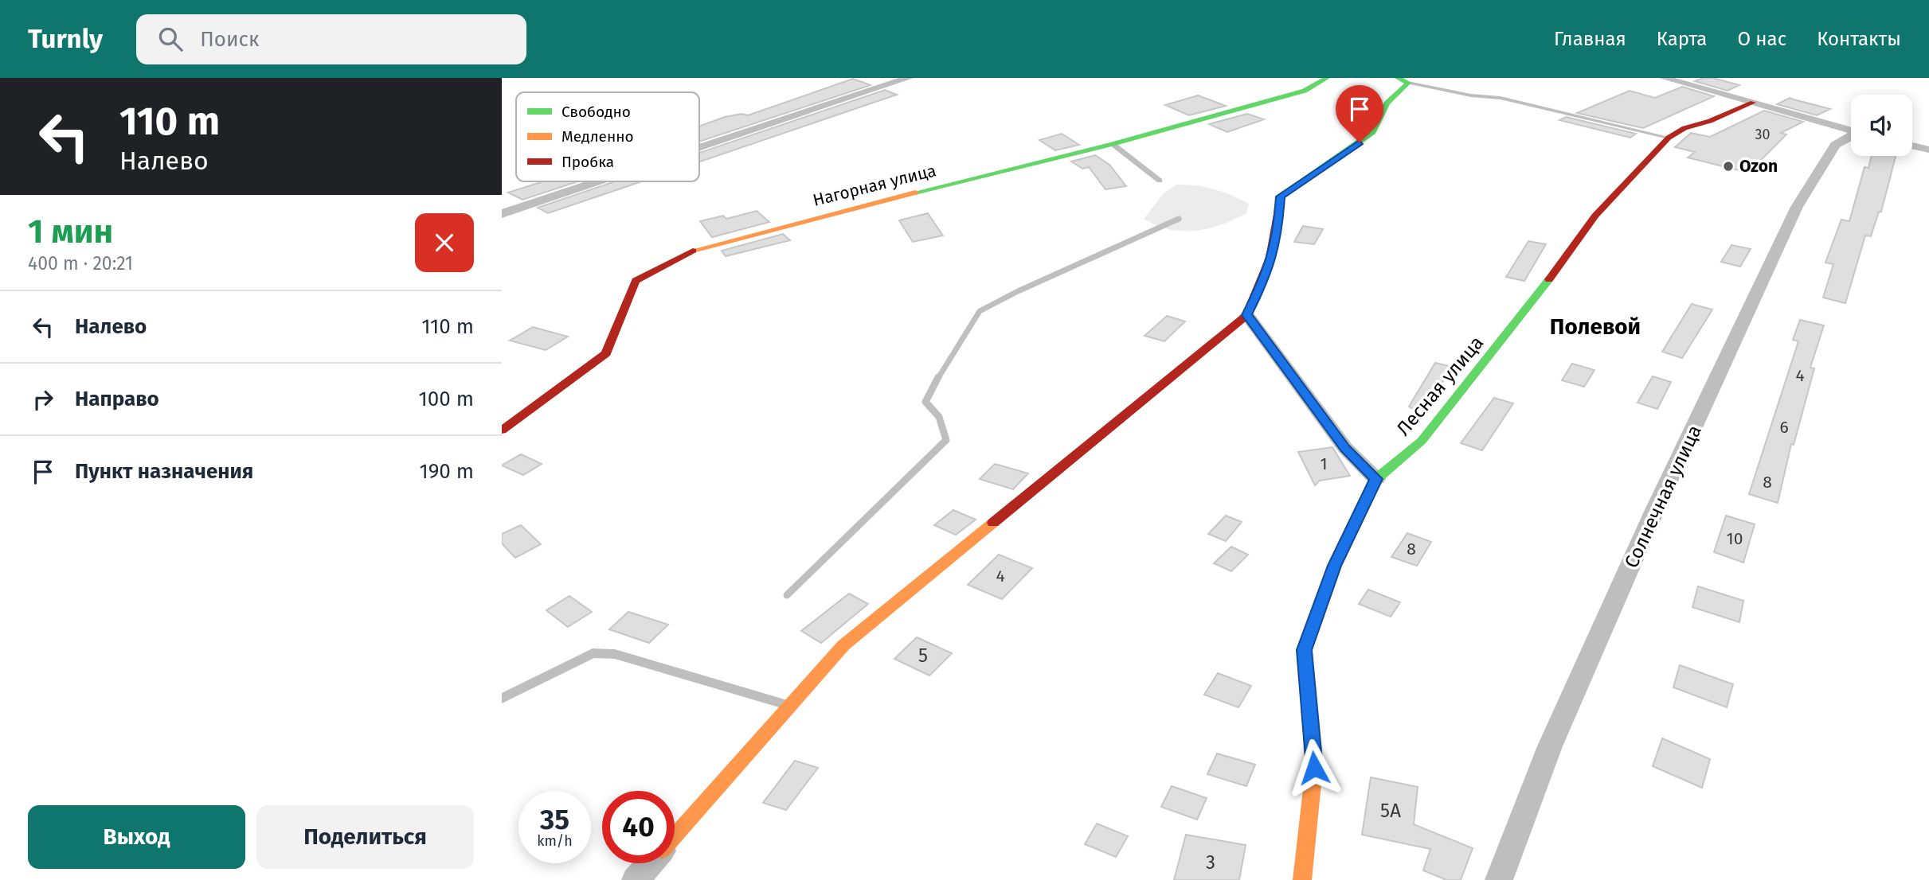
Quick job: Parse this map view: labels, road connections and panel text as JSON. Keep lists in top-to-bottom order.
{
  "streets": {
    "street": ["Нагорная улица", "Лесная улица", "Солнечная улица"]
  },
  "districts": ["Полевой"],
  "places": ["Ozon"],
  "house_numbers": [
    "30",
    "4",
    "6",
    "1",
    "8",
    "10",
    "8",
    "4",
    "5",
    "5А",
    "3"
  ],
  "legend": ["Свободно", "Медленно", "Пробка"],
  "page": {
    "header": "Turnly",
    "search": "Поиск",
    "nav": [
      "Главная",
      "Карта",
      "О нас",
      "Контакты"
    ],
    "turn": ["110 m", "Налево"],
    "heading": ["1 мин", "400 m · 20:21"],
    "list": [
      {
        "name": "Налево",
        "value": "110 m"
      },
      {
        "name": "Направо",
        "value": "100 m"
      },
      {
        "name": "Пункт назначения",
        "value": "190 m"
      }
    ],
    "speed": "35 km/h",
    "limit": "40",
    "buttons": ["Выход", "Поделиться"]
  }
}
